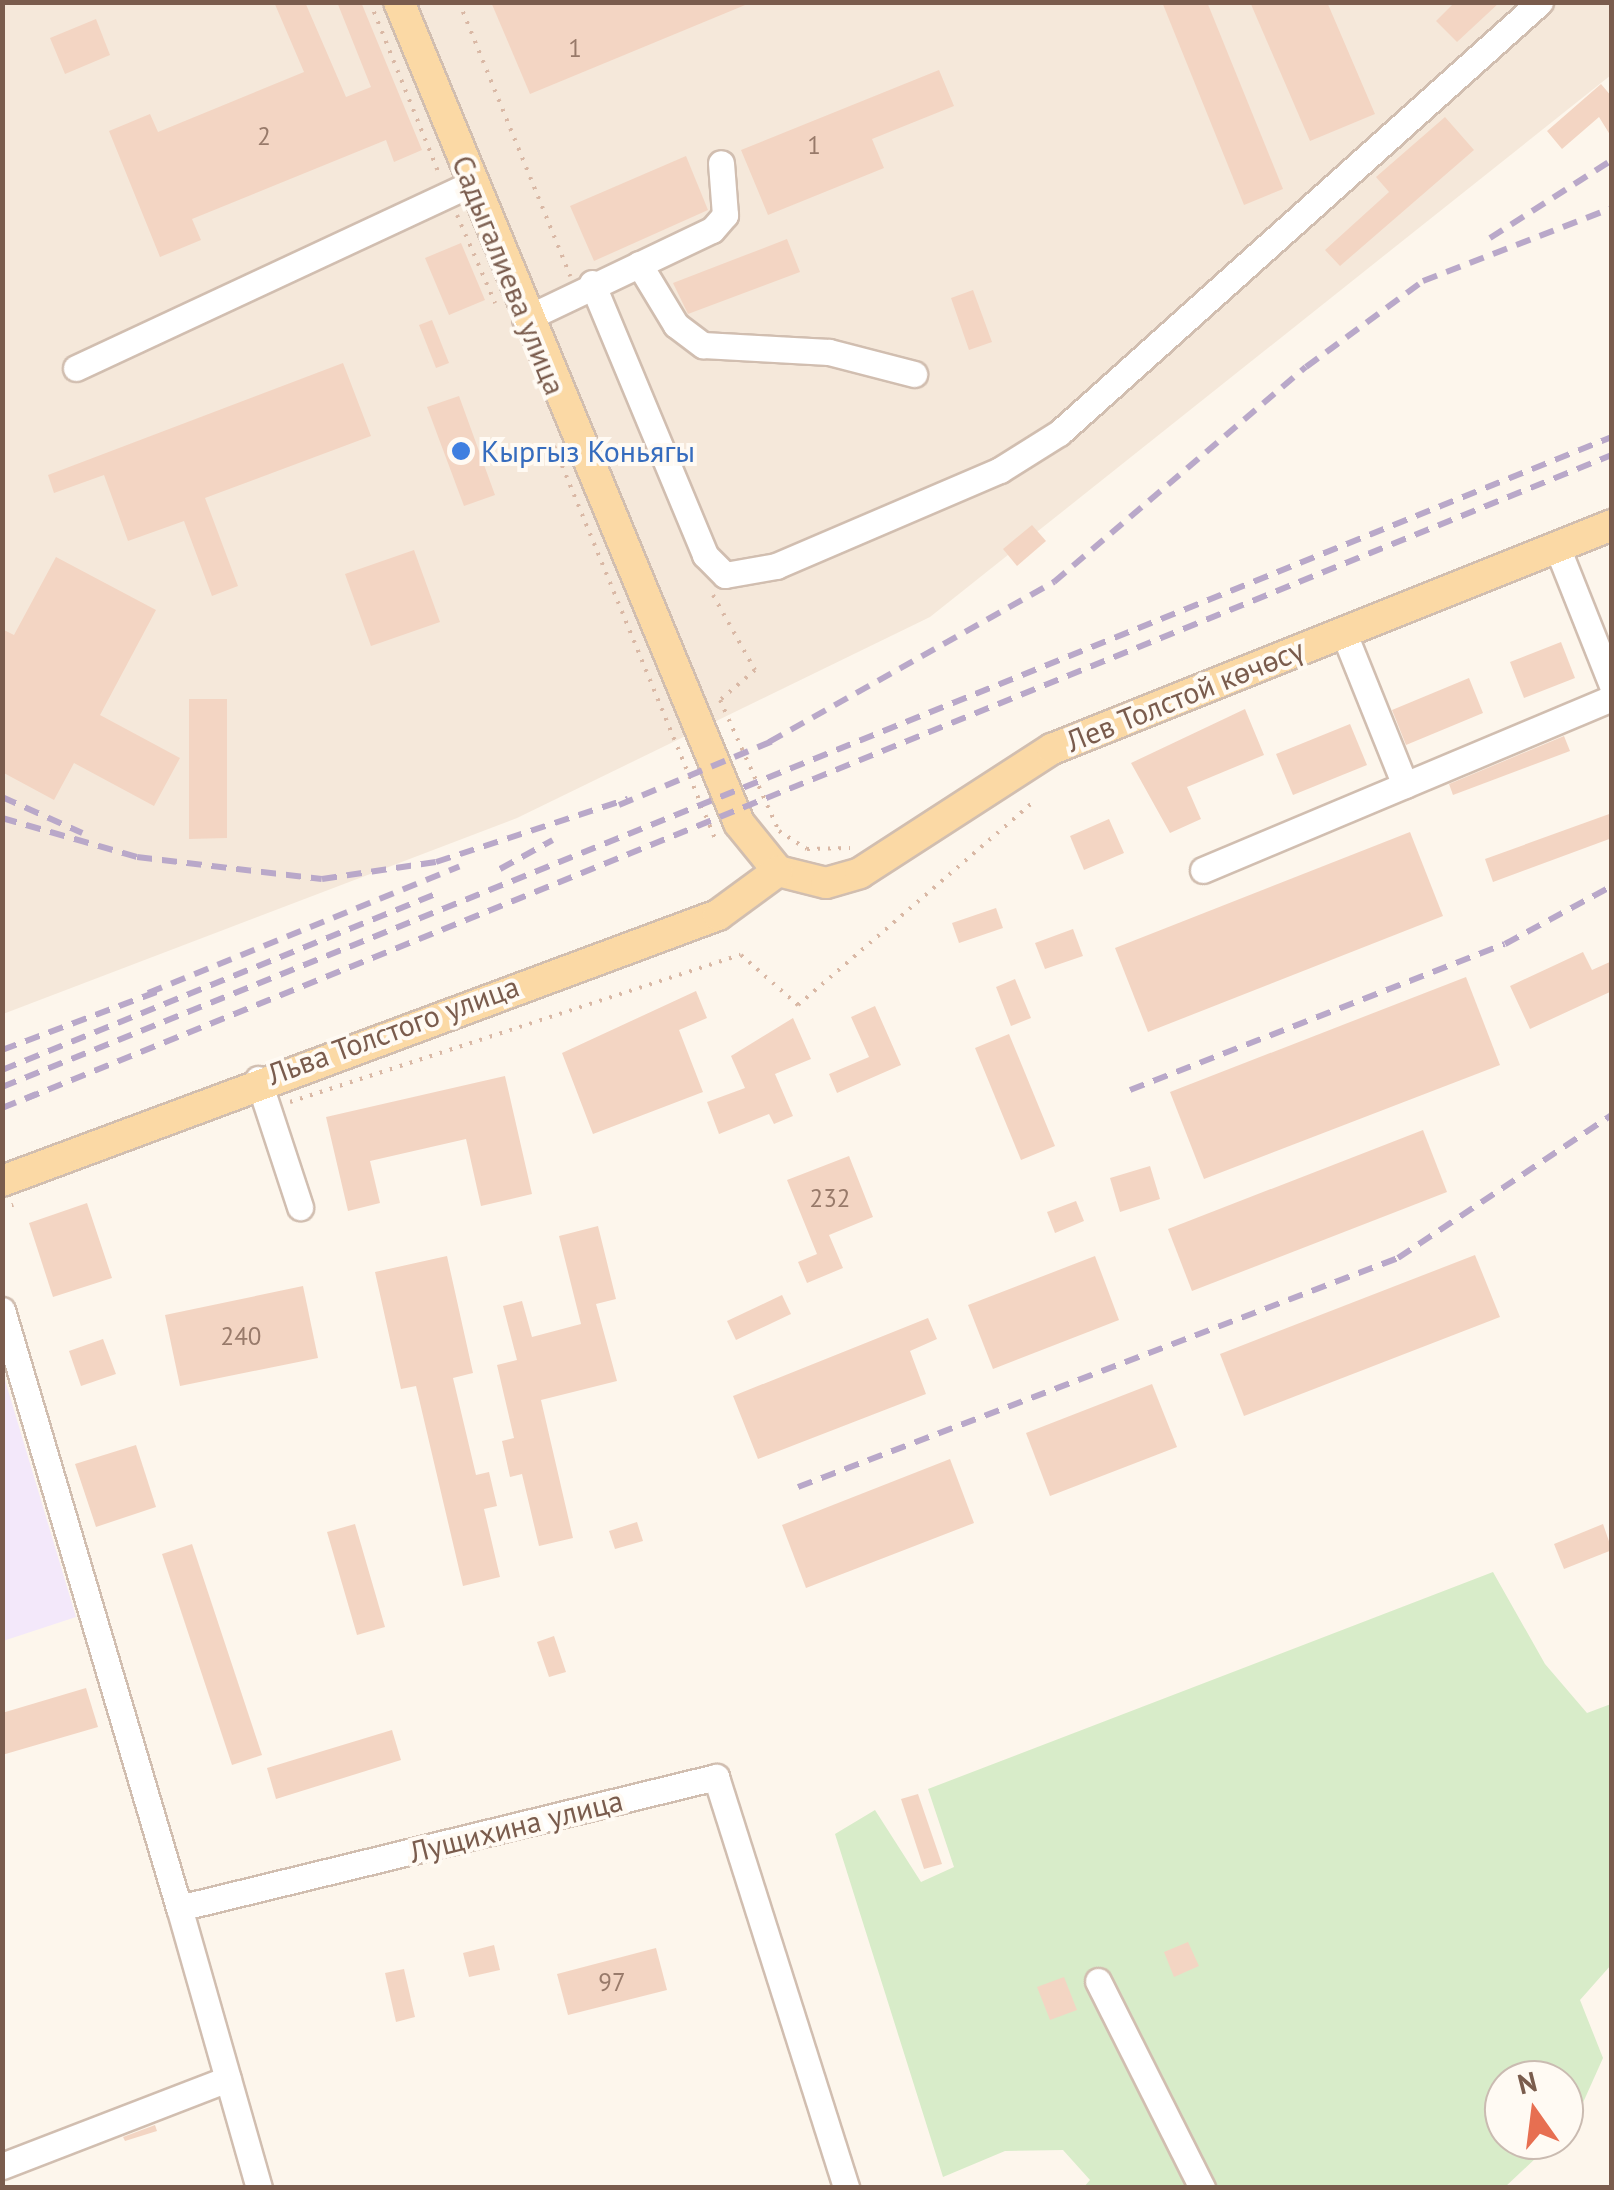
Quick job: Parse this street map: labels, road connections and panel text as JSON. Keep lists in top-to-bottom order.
{
  "streets": {
    "main road": ["Садыгалиева улица", "Лев Толстой көчөсү", "Льва Толстого улица"],
    "street": ["Лущихина улица"]
  },
  "crossings": [
    ["Садыгалиева улица", "Лев Толстой көчөсү"],
    ["Садыгалиева улица", "Льва Толстого улица"],
    ["Лев Толстой көчөсү", "Льва Толстого улица"]
  ],
  "places": ["Кыргыз Коньягы"],
  "house_numbers": [
    "1",
    "2",
    "1",
    "232",
    "240",
    "97"
  ],
  "north": "top"
}
